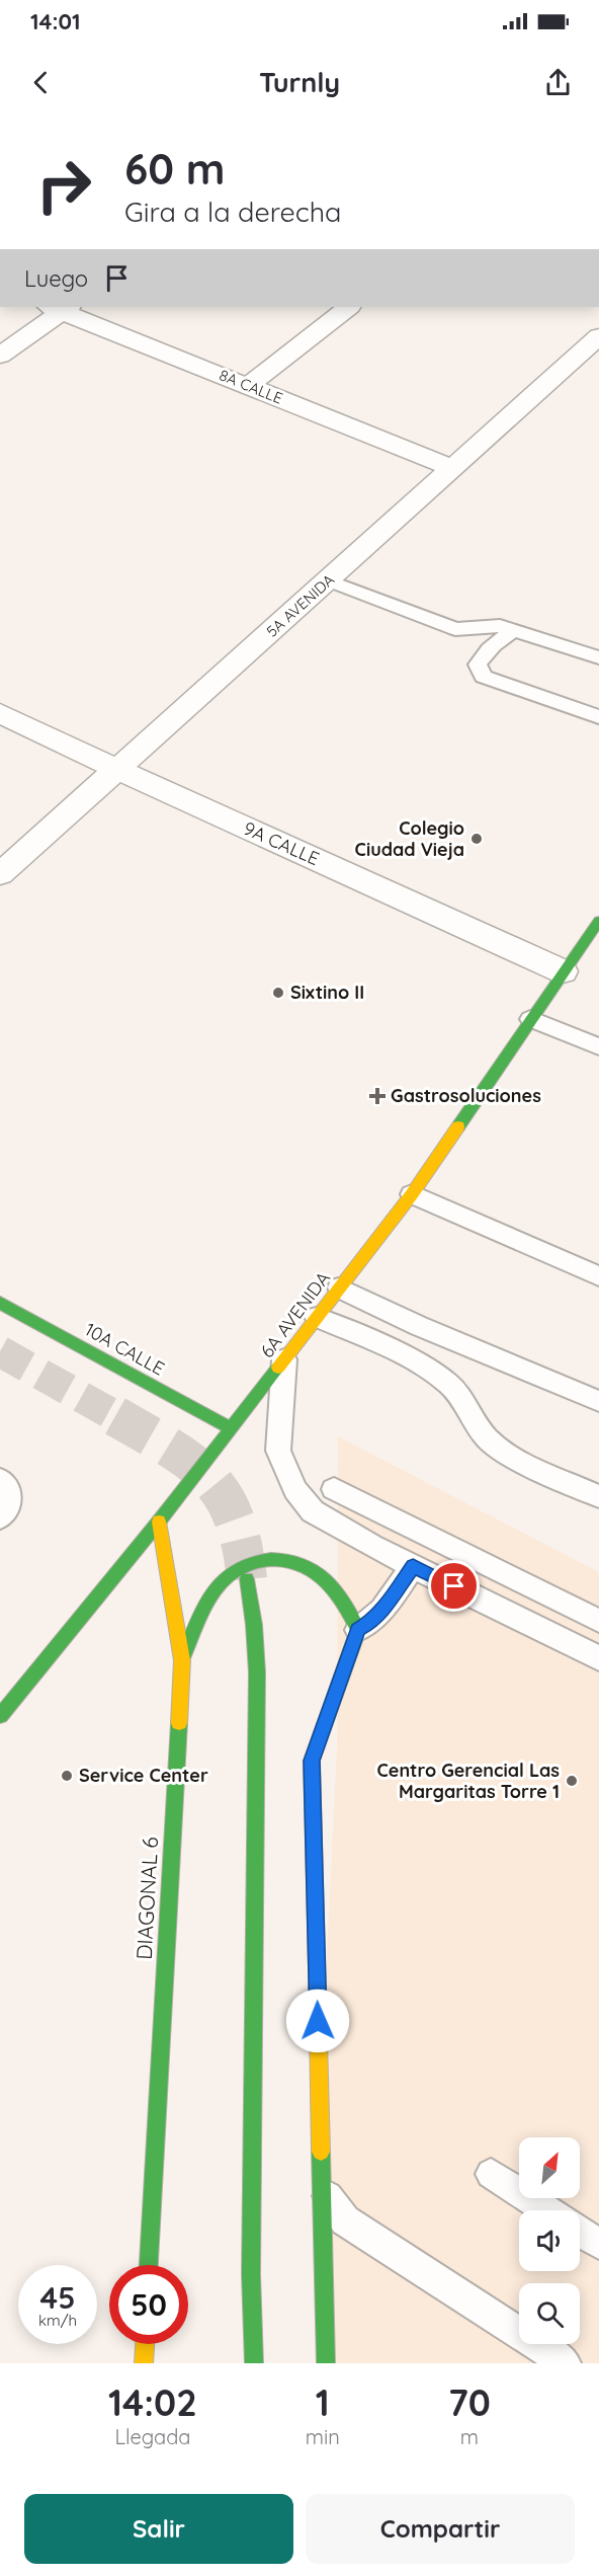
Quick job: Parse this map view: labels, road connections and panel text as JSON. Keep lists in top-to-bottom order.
{
  "streets": {
    "main road": ["6A AVENIDA", "10A CALLE", "DIAGONAL 6"],
    "street": ["8A CALLE", "5A AVENIDA", "9A CALLE"]
  },
  "crossings": [
    ["8A CALLE", "5A AVENIDA"],
    ["5A AVENIDA", "9A CALLE"],
    ["9A CALLE", "6A AVENIDA"],
    ["6A AVENIDA", "10A CALLE"],
    ["6A AVENIDA", "DIAGONAL 6"]
  ],
  "places": {
    "other": [
      "Colegio Ciudad Vieja",
      "Sixtino II",
      "Service Center",
      "Centro Gerencial Las Margaritas Torre 1"
    ],
    "health": ["Gastrosoluciones"]
  },
  "north": "top right",
  "page": {
    "status": "14:01",
    "header": "Turnly",
    "turn": ["60 m", "Gira a la derecha"],
    "then": "Luego",
    "speed": "45 km/h",
    "limit": "50",
    "eta": [
      "14:02",
      "Llegada",
      "1",
      "min",
      "70",
      "m"
    ],
    "buttons": ["Salir", "Compartir"]
  }
}
